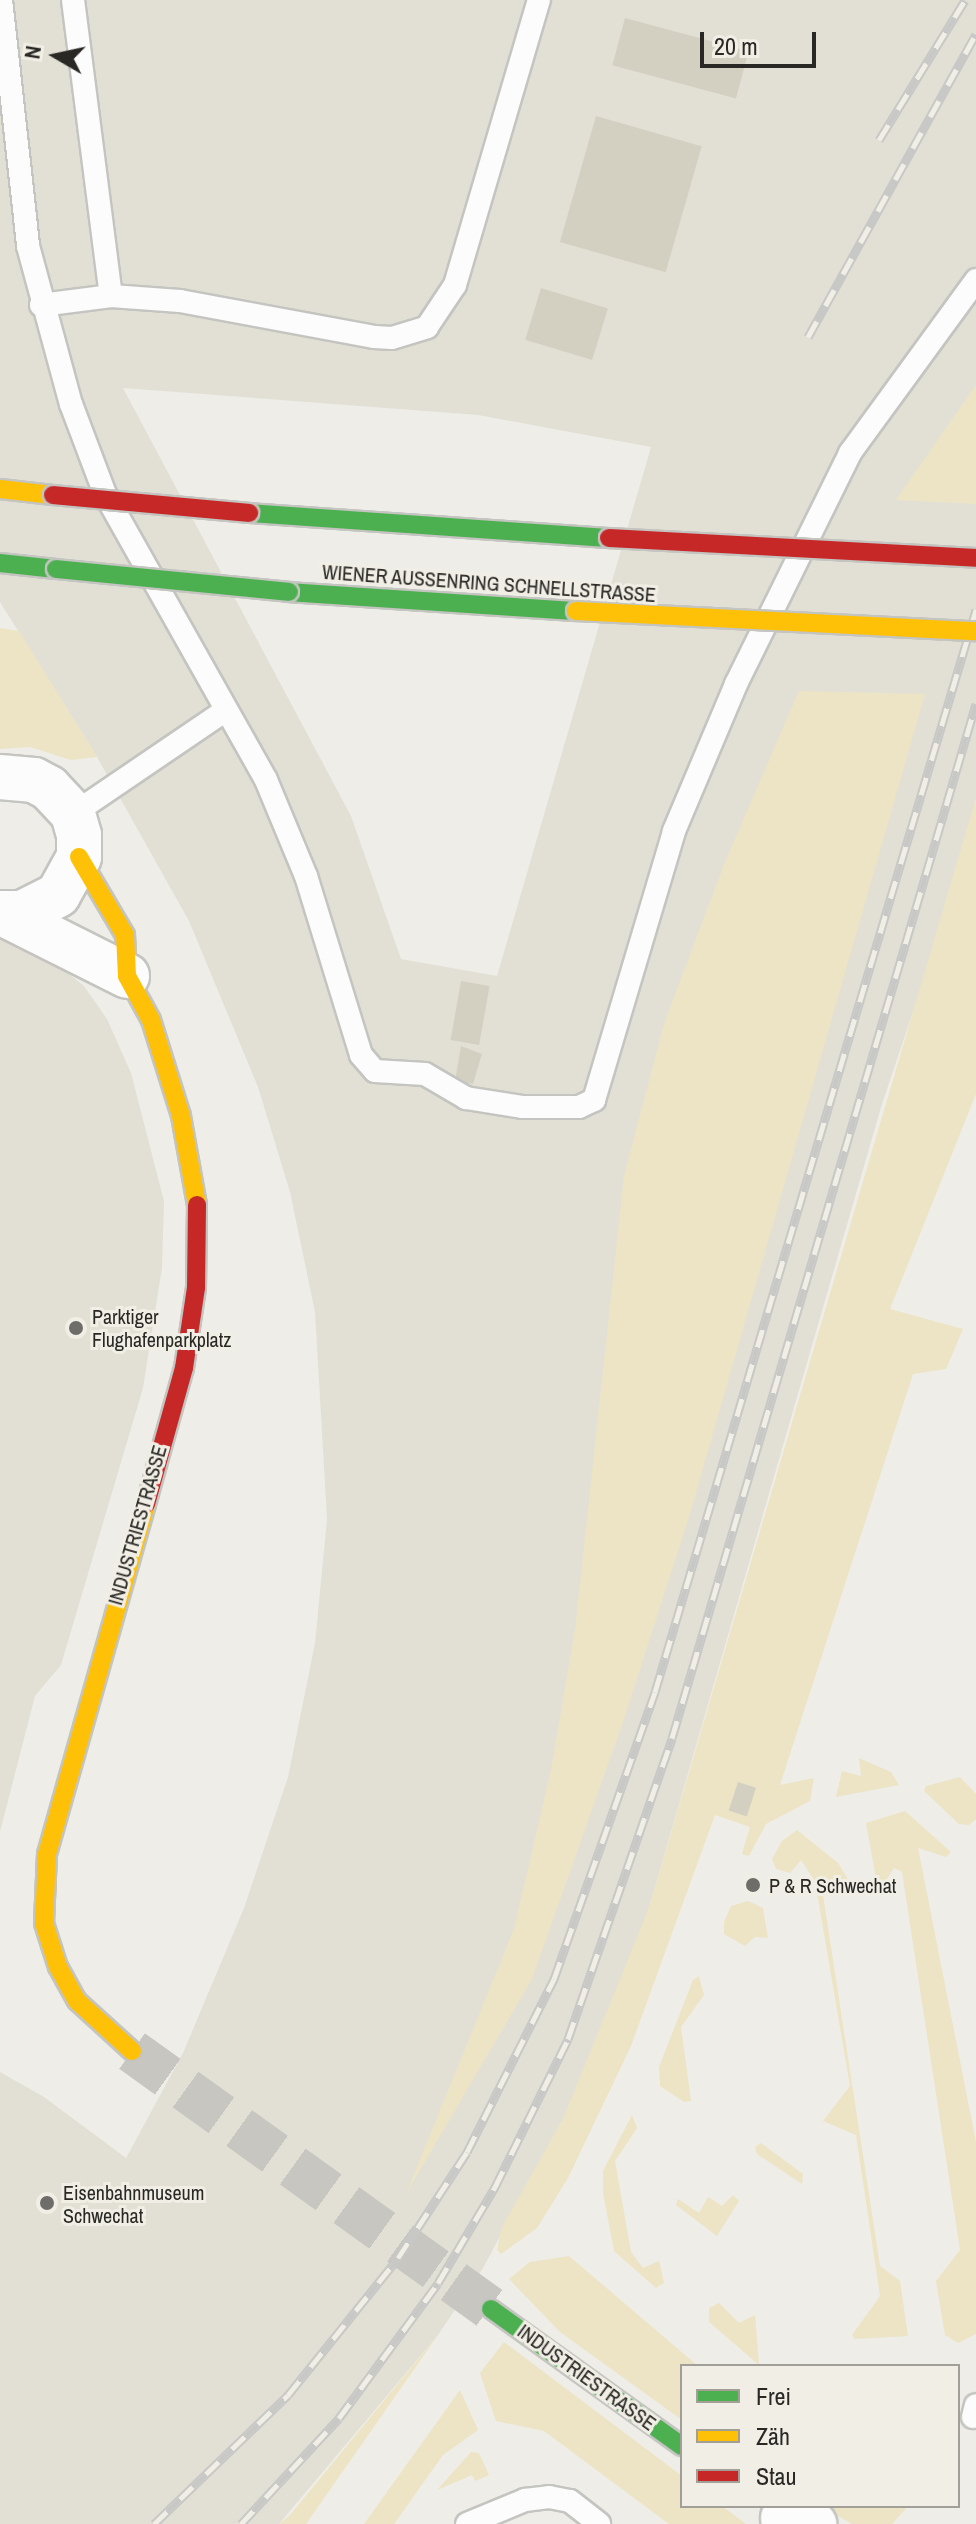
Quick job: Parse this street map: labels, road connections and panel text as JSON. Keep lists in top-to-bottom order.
{
  "streets": {
    "main road": ["WIENER AUSSENRING SCHNELLSTRASSE", "INDUSTRIESTRASSE"]
  },
  "places": ["Parktiger Flughafenparkplatz", "P & R Schwechat", "Eisenbahnmuseum Schwechat"],
  "legend": ["Frei", "Zäh", "Stau"],
  "scale_bar": "20 m",
  "north": "left"
}
